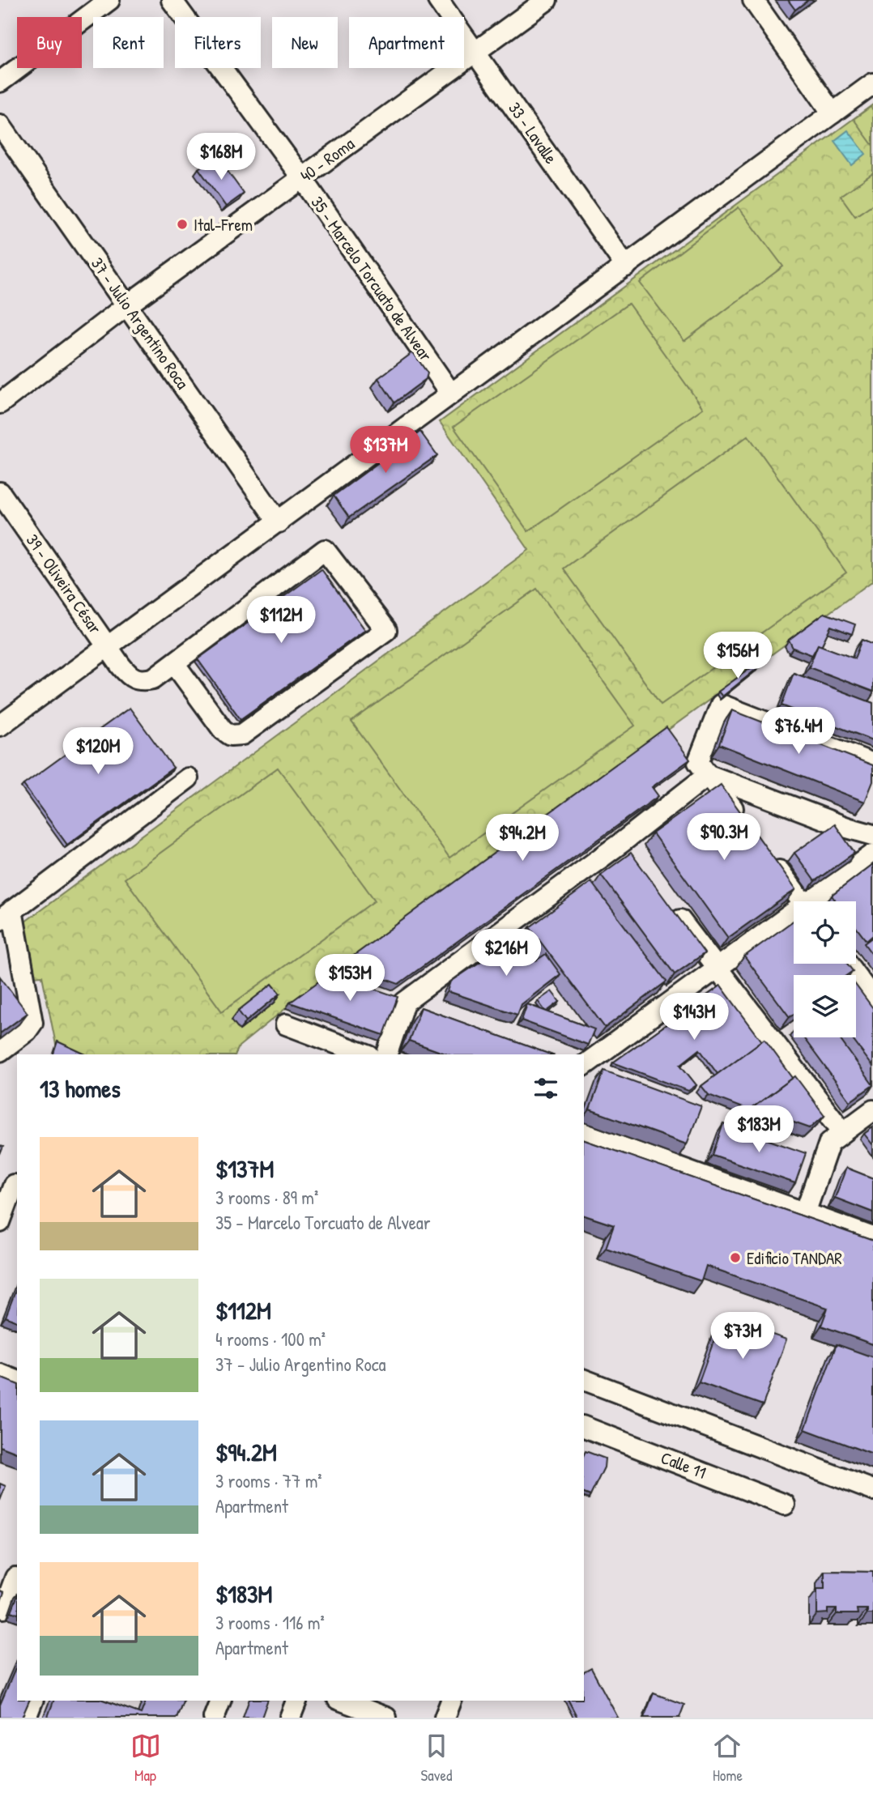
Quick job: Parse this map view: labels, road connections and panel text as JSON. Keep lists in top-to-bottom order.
{
  "streets": {
    "street": [
      "33 - Lavalle",
      "40 - Roma",
      "35 - Marcelo Torcuato de Alvear",
      "37 - Julio Argentino Roca",
      "39 - Oliveira César",
      "Calle 11"
    ]
  },
  "crossings": [
    ["33 - Lavalle", "40 - Roma"],
    ["40 - Roma", "35 - Marcelo Torcuato de Alvear"],
    ["40 - Roma", "37 - Julio Argentino Roca"]
  ],
  "places": ["Ital-Frem", "Edificio TANDAR"],
  "page": {
    "chip": [
      "Buy",
      "Rent",
      "Filters",
      "New",
      "Apartment"
    ],
    "price": [
      "$168M",
      "$137M",
      "$112M",
      "$156M",
      "$76.4M",
      "$120M",
      "$90.3M",
      "$94.2M",
      "$216M",
      "$153M",
      "$143M",
      "$183M",
      "$73M"
    ],
    "heading": "13 homes",
    "list": [
      {
        "name": "$137M",
        "note": "3 rooms · 89 m² · 35 - Marcelo Torcuato de Alvear"
      },
      {
        "name": "$112M",
        "note": "4 rooms · 100 m² · 37 - Julio Argentino Roca"
      },
      {
        "name": "$94.2M",
        "note": "3 rooms · 77 m² · Apartment"
      },
      {
        "name": "$183M",
        "note": "3 rooms · 116 m² · Apartment"
      }
    ],
    "tabs": ["Map", "Saved", "Home"]
  }
}
